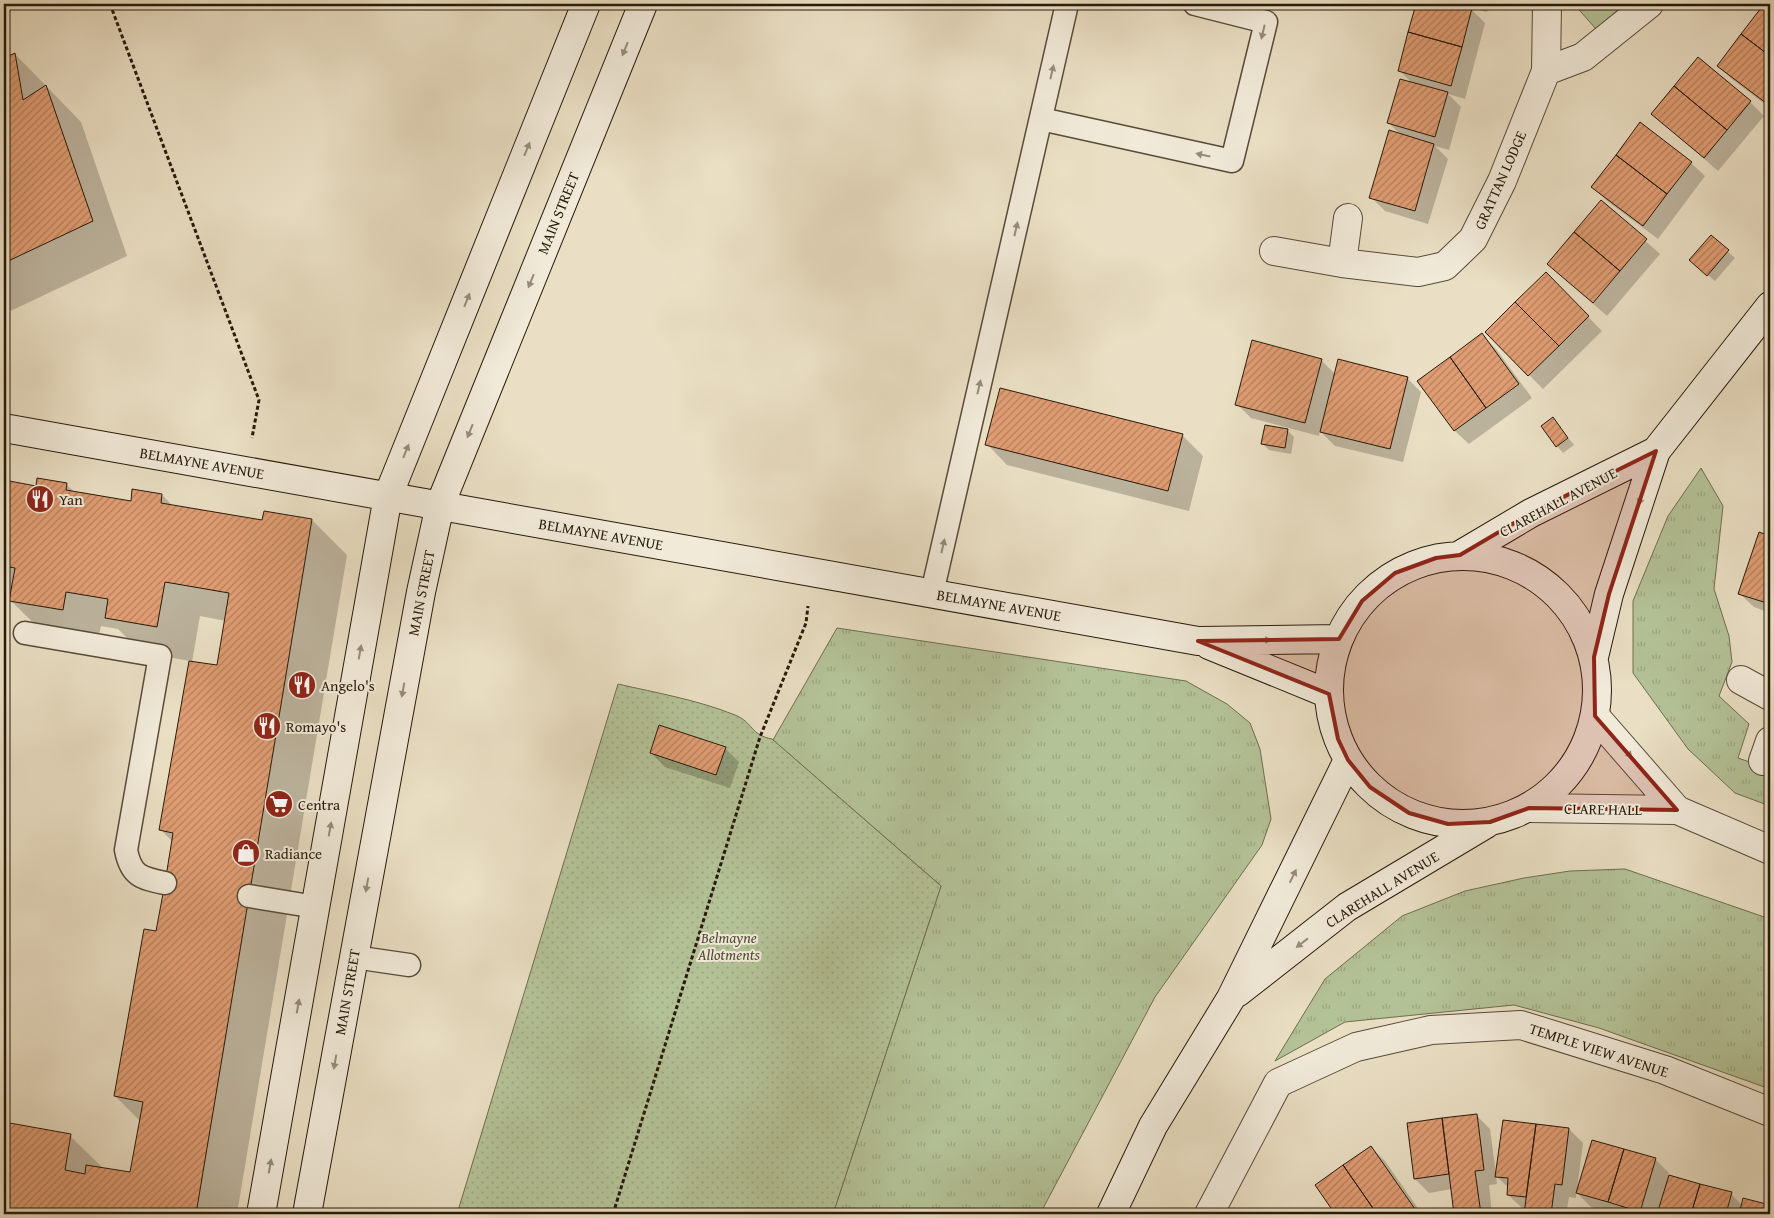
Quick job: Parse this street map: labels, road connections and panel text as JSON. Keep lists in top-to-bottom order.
{
  "streets": {
    "street": [
      "GRATTAN LODGE",
      "MAIN STREET",
      "BELMAYNE AVENUE",
      "CLAREHALL AVENUE",
      "CLARE HALL",
      "TEMPLE VIEW AVENUE"
    ]
  },
  "crossings": [
    ["MAIN STREET", "BELMAYNE AVENUE"]
  ],
  "parks": ["Belmayne Allotments"],
  "places": {
    "restaurant": ["Yan", "Angelo's", "Romayo's"],
    "supermarket": ["Centra"],
    "shop": ["Radiance"]
  }
}
